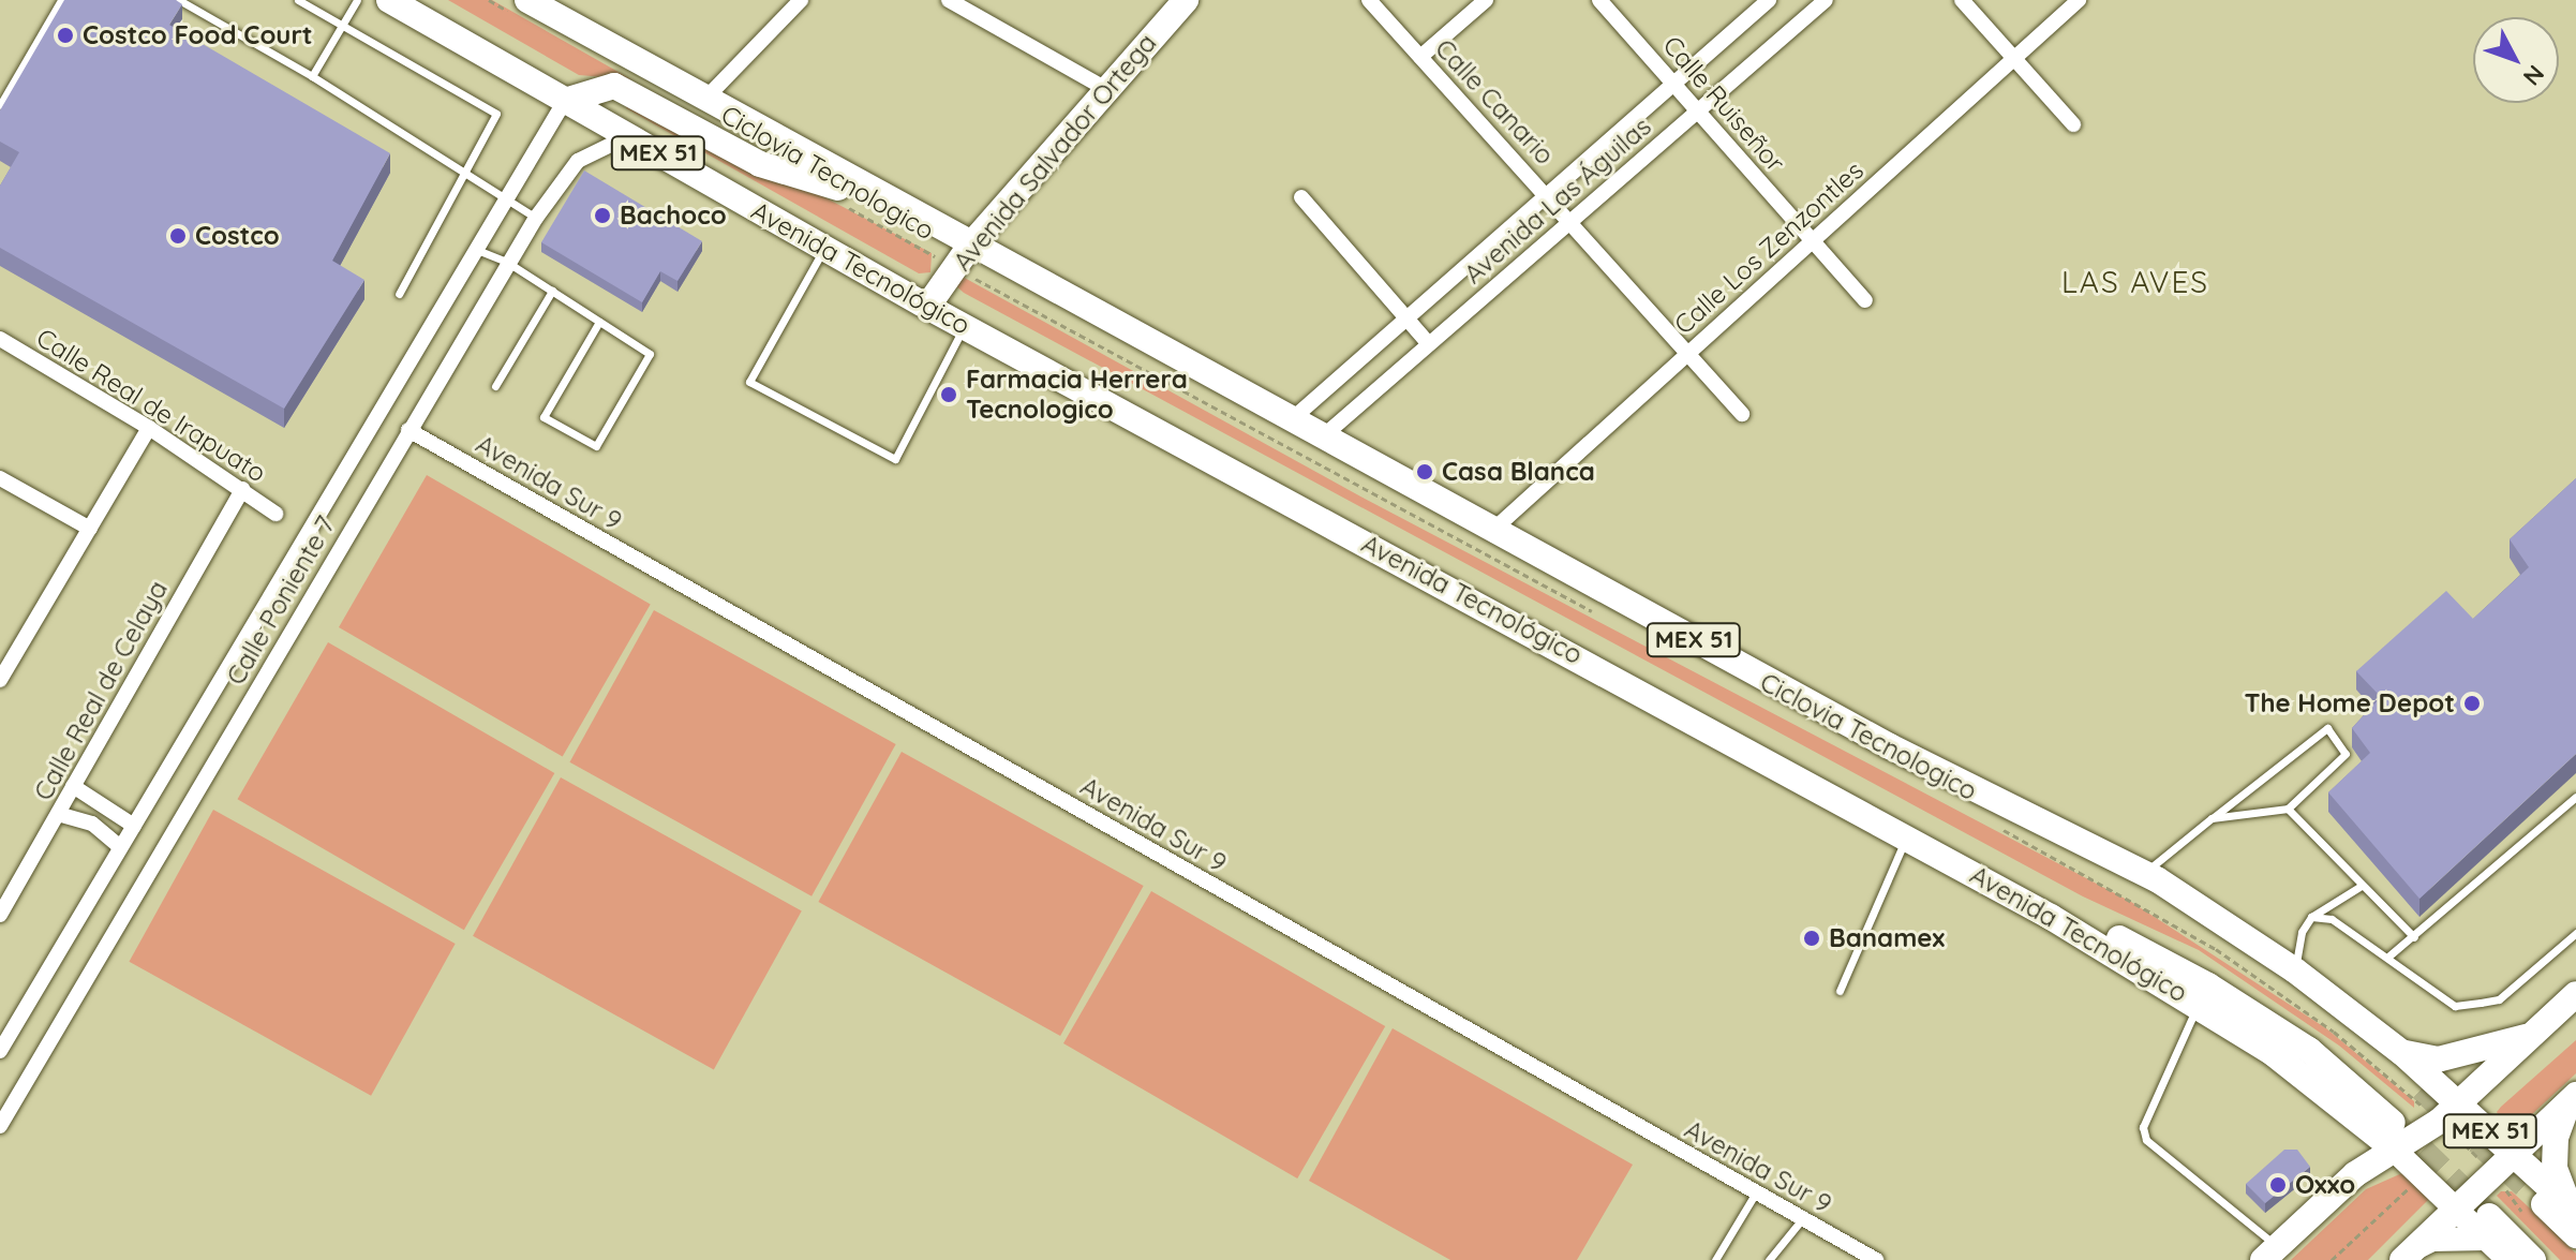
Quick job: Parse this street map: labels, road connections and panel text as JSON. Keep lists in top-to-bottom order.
{
  "streets": {
    "main road": ["Avenida Salvador Ortega", "MEX 51", "Avenida Tecnológico"],
    "street": [
      "Calle Canario",
      "Calle Ruiseñor",
      "Avenida Las Águilas",
      "Calle Los Zenzontles",
      "Calle Real de Irapuato",
      "Avenida Sur 9",
      "Calle Poniente 7",
      "Calle Real de Celaya"
    ],
    "path": ["Ciclovia Tecnologico"]
  },
  "crossings": [
    ["Calle Canario", "Avenida Las Águilas"],
    ["Calle Canario", "Calle Los Zenzontles"],
    ["Calle Ruiseñor", "Avenida Las Águilas"],
    ["Calle Ruiseñor", "Calle Los Zenzontles"],
    ["Avenida Salvador Ortega", "MEX 51"],
    ["Avenida Salvador Ortega", "Ciclovia Tecnologico"],
    ["Avenida Salvador Ortega", "Avenida Tecnológico"],
    ["MEX 51", "Avenida Las Águilas"],
    ["MEX 51", "Calle Los Zenzontles"],
    ["Avenida Tecnológico", "Calle Poniente 7"],
    ["Calle Real de Irapuato", "Calle Real de Celaya"],
    ["Avenida Sur 9", "Calle Poniente 7"]
  ],
  "districts": ["LAS AVES"],
  "places": [
    "Costco Food Court",
    "Bachoco",
    "Costco",
    "Farmacia Herrera Tecnologico",
    "Casa Blanca",
    "The Home Depot",
    "Banamex",
    "Oxxo"
  ],
  "north": "bottom right"
}
